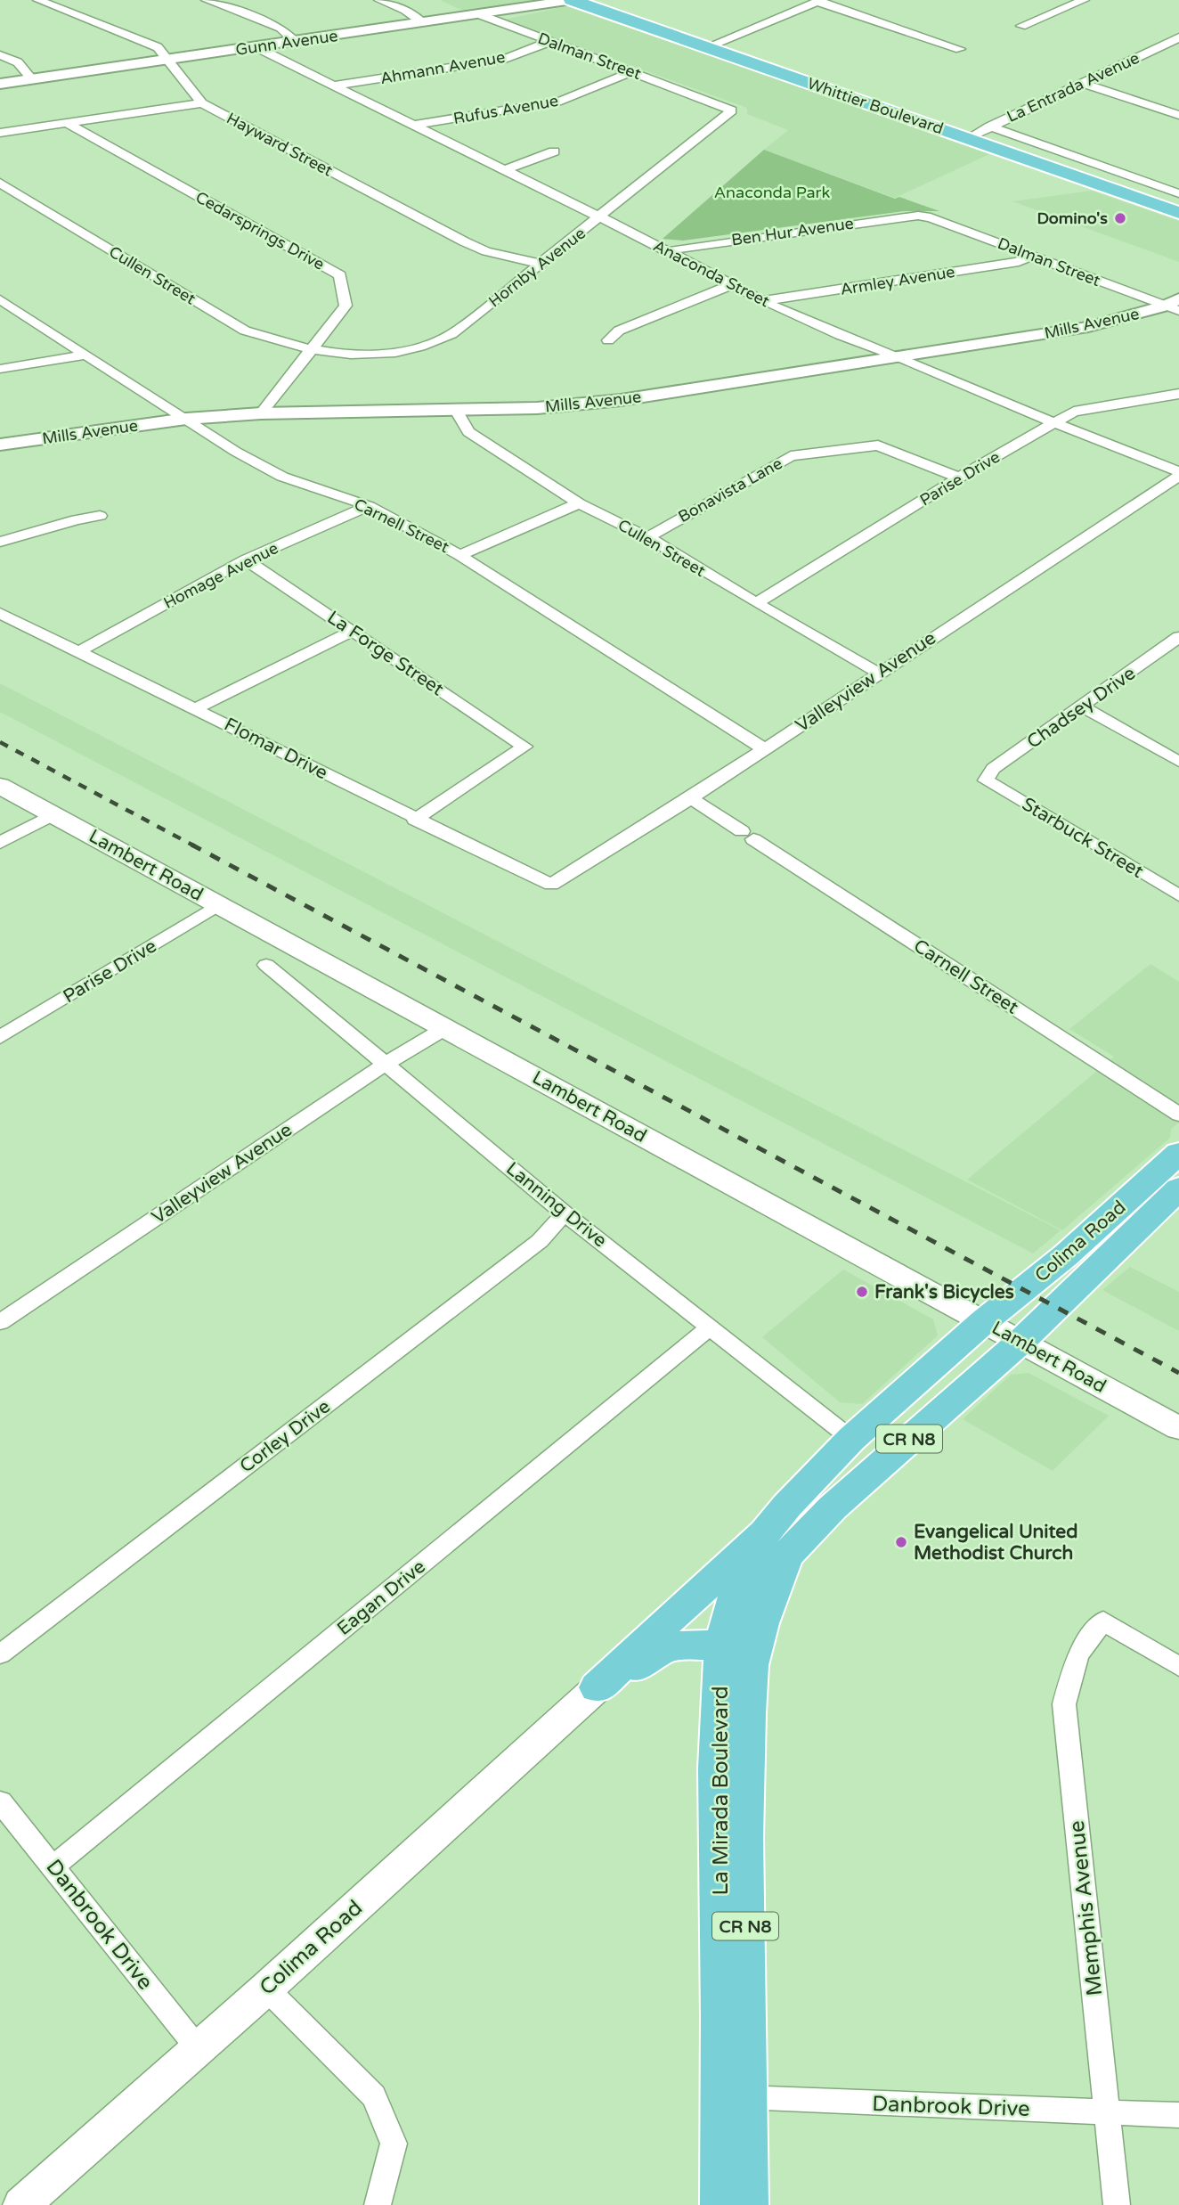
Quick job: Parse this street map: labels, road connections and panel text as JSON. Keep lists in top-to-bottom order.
{
  "streets": {
    "main road": [
      "Whittier Boulevard",
      "Lambert Road",
      "Colima Road",
      "CR N8",
      "La Mirada Boulevard"
    ],
    "street": [
      "Gunn Avenue",
      "Dalman Street",
      "Ahmann Avenue",
      "La Entrada Avenue",
      "Rufus Avenue",
      "Hayward Street",
      "Cedarsprings Drive",
      "Ben Hur Avenue",
      "Hornby Avenue",
      "Anaconda Street",
      "Cullen Street",
      "Armley Avenue",
      "Mills Avenue",
      "Parise Drive",
      "Bonavista Lane",
      "Carnell Street",
      "Homage Avenue",
      "La Forge Street",
      "Valleyview Avenue",
      "Chadsey Drive",
      "Flomar Drive",
      "Starbuck Street",
      "Lanning Drive",
      "Corley Drive",
      "Eagan Drive",
      "Memphis Avenue",
      "Danbrook Drive"
    ]
  },
  "crossings": [
    ["Gunn Avenue", "Dalman Street"],
    ["Gunn Avenue", "Whittier Boulevard"],
    ["Gunn Avenue", "Hayward Street"],
    ["Gunn Avenue", "Anaconda Street"],
    ["Dalman Street", "Ahmann Avenue"],
    ["Dalman Street", "Rufus Avenue"],
    ["Dalman Street", "Ben Hur Avenue"],
    ["Dalman Street", "Hornby Avenue"],
    ["Dalman Street", "Armley Avenue"],
    ["Dalman Street", "Mills Avenue"],
    ["Ahmann Avenue", "Anaconda Street"],
    ["La Entrada Avenue", "Whittier Boulevard"],
    ["Rufus Avenue", "Anaconda Street"],
    ["Hayward Street", "Hornby Avenue"],
    ["Cedarsprings Drive", "Hornby Avenue"],
    ["Cedarsprings Drive", "Cullen Street"],
    ["Cedarsprings Drive", "Mills Avenue"],
    ["Ben Hur Avenue", "Anaconda Street"],
    ["Hornby Avenue", "Anaconda Street"],
    ["Hornby Avenue", "Cullen Street"],
    ["Anaconda Street", "Armley Avenue"],
    ["Anaconda Street", "Mills Avenue"],
    ["Anaconda Street", "Parise Drive"],
    ["Anaconda Street", "Valleyview Avenue"],
    ["Cullen Street", "Mills Avenue"],
    ["Cullen Street", "Parise Drive"],
    ["Cullen Street", "Bonavista Lane"],
    ["Cullen Street", "Valleyview Avenue"],
    ["Mills Avenue", "Carnell Street"],
    ["Parise Drive", "Bonavista Lane"],
    ["Parise Drive", "Lambert Road"],
    ["Carnell Street", "Homage Avenue"],
    ["Carnell Street", "Valleyview Avenue"],
    ["Homage Avenue", "La Forge Street"],
    ["Homage Avenue", "Flomar Drive"],
    ["La Forge Street", "Flomar Drive"],
    ["Valleyview Avenue", "Flomar Drive"],
    ["Valleyview Avenue", "Lambert Road"],
    ["Valleyview Avenue", "Lanning Drive"],
    ["Chadsey Drive", "Starbuck Street"],
    ["Lambert Road", "Colima Road"],
    ["Lanning Drive", "Colima Road"],
    ["Lanning Drive", "Corley Drive"],
    ["Lanning Drive", "Eagan Drive"],
    ["Colima Road", "La Mirada Boulevard"],
    ["Colima Road", "Danbrook Drive"],
    ["Eagan Drive", "Danbrook Drive"],
    ["La Mirada Boulevard", "Danbrook Drive"],
    ["Memphis Avenue", "Danbrook Drive"]
  ],
  "parks": ["Anaconda Park"],
  "places": ["Domino's", "Frank's Bicycles", "Evangelical United Methodist Church"]
}
